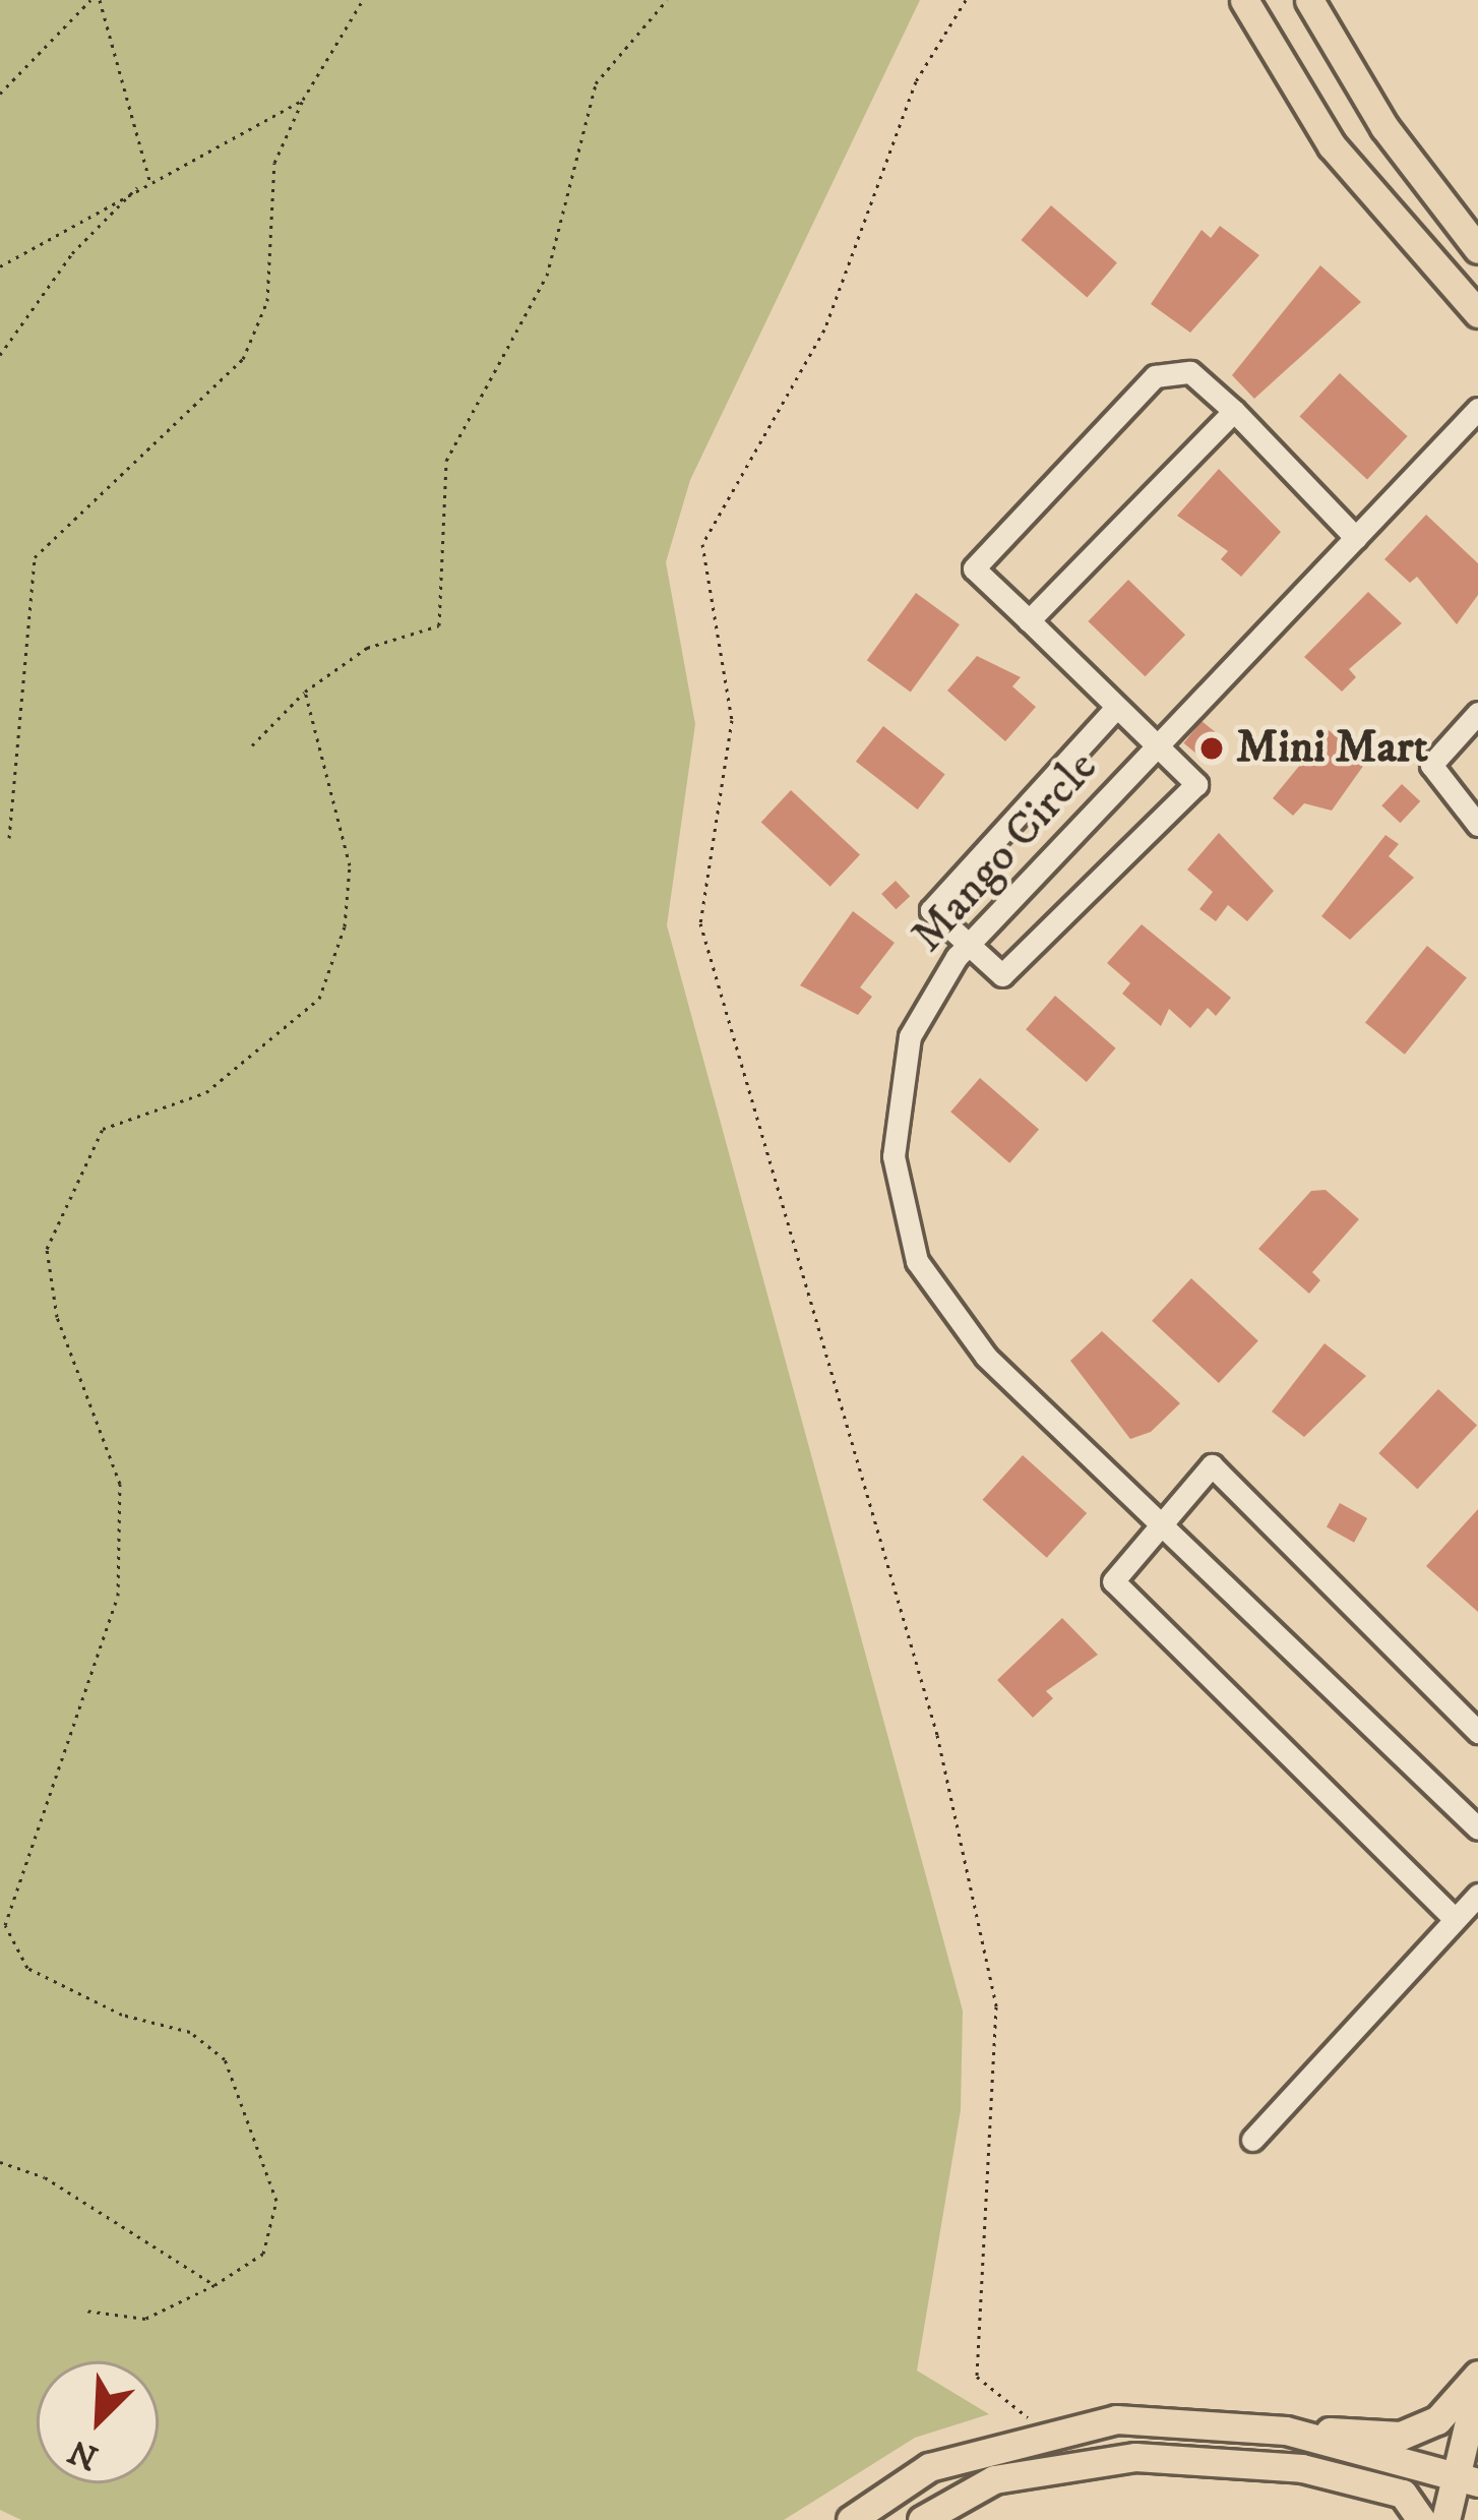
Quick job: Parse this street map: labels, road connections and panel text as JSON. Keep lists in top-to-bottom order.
{
  "streets": {
    "street": ["Mango Circle"]
  },
  "places": ["Mini Mart"],
  "north": "bottom left"
}
